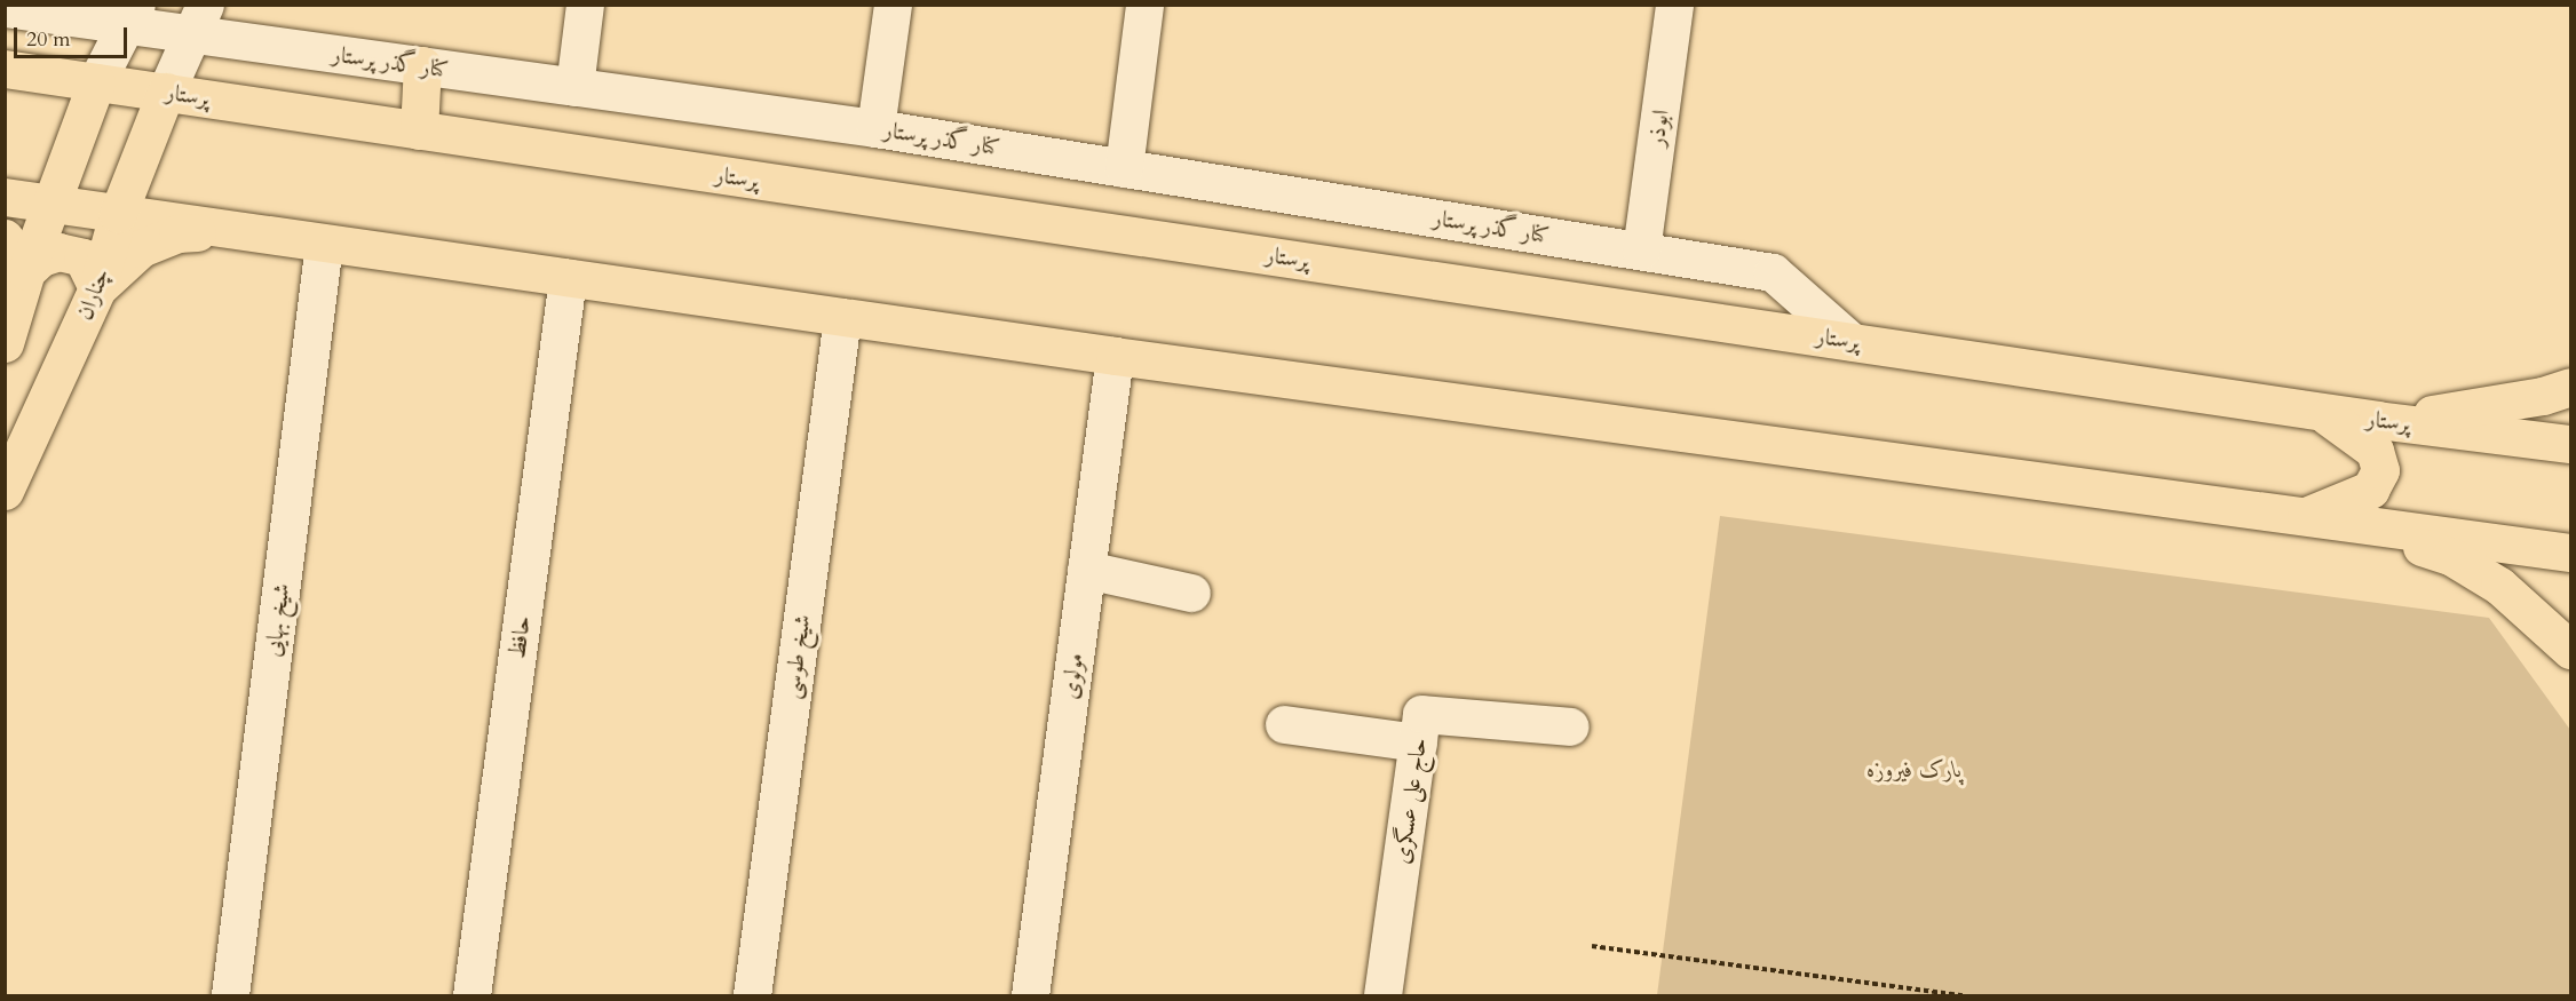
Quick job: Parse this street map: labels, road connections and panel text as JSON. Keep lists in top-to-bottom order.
{
  "streets": {
    "main road": ["پرستار", "چناران"],
    "street": [
      "کنار گذر پرستار",
      "ابوذر",
      "شیخ بهایی",
      "حافظ",
      "شیخ طوسی",
      "مولوی",
      "حاج علی عسگری"
    ]
  },
  "crossings": [
    ["کنار گذر پرستار", "پرستار"],
    ["کنار گذر پرستار", "ابوذر"],
    ["پرستار", "چناران"]
  ],
  "parks": ["پارک فیروزه"],
  "scale_bar": "20 m"
}
